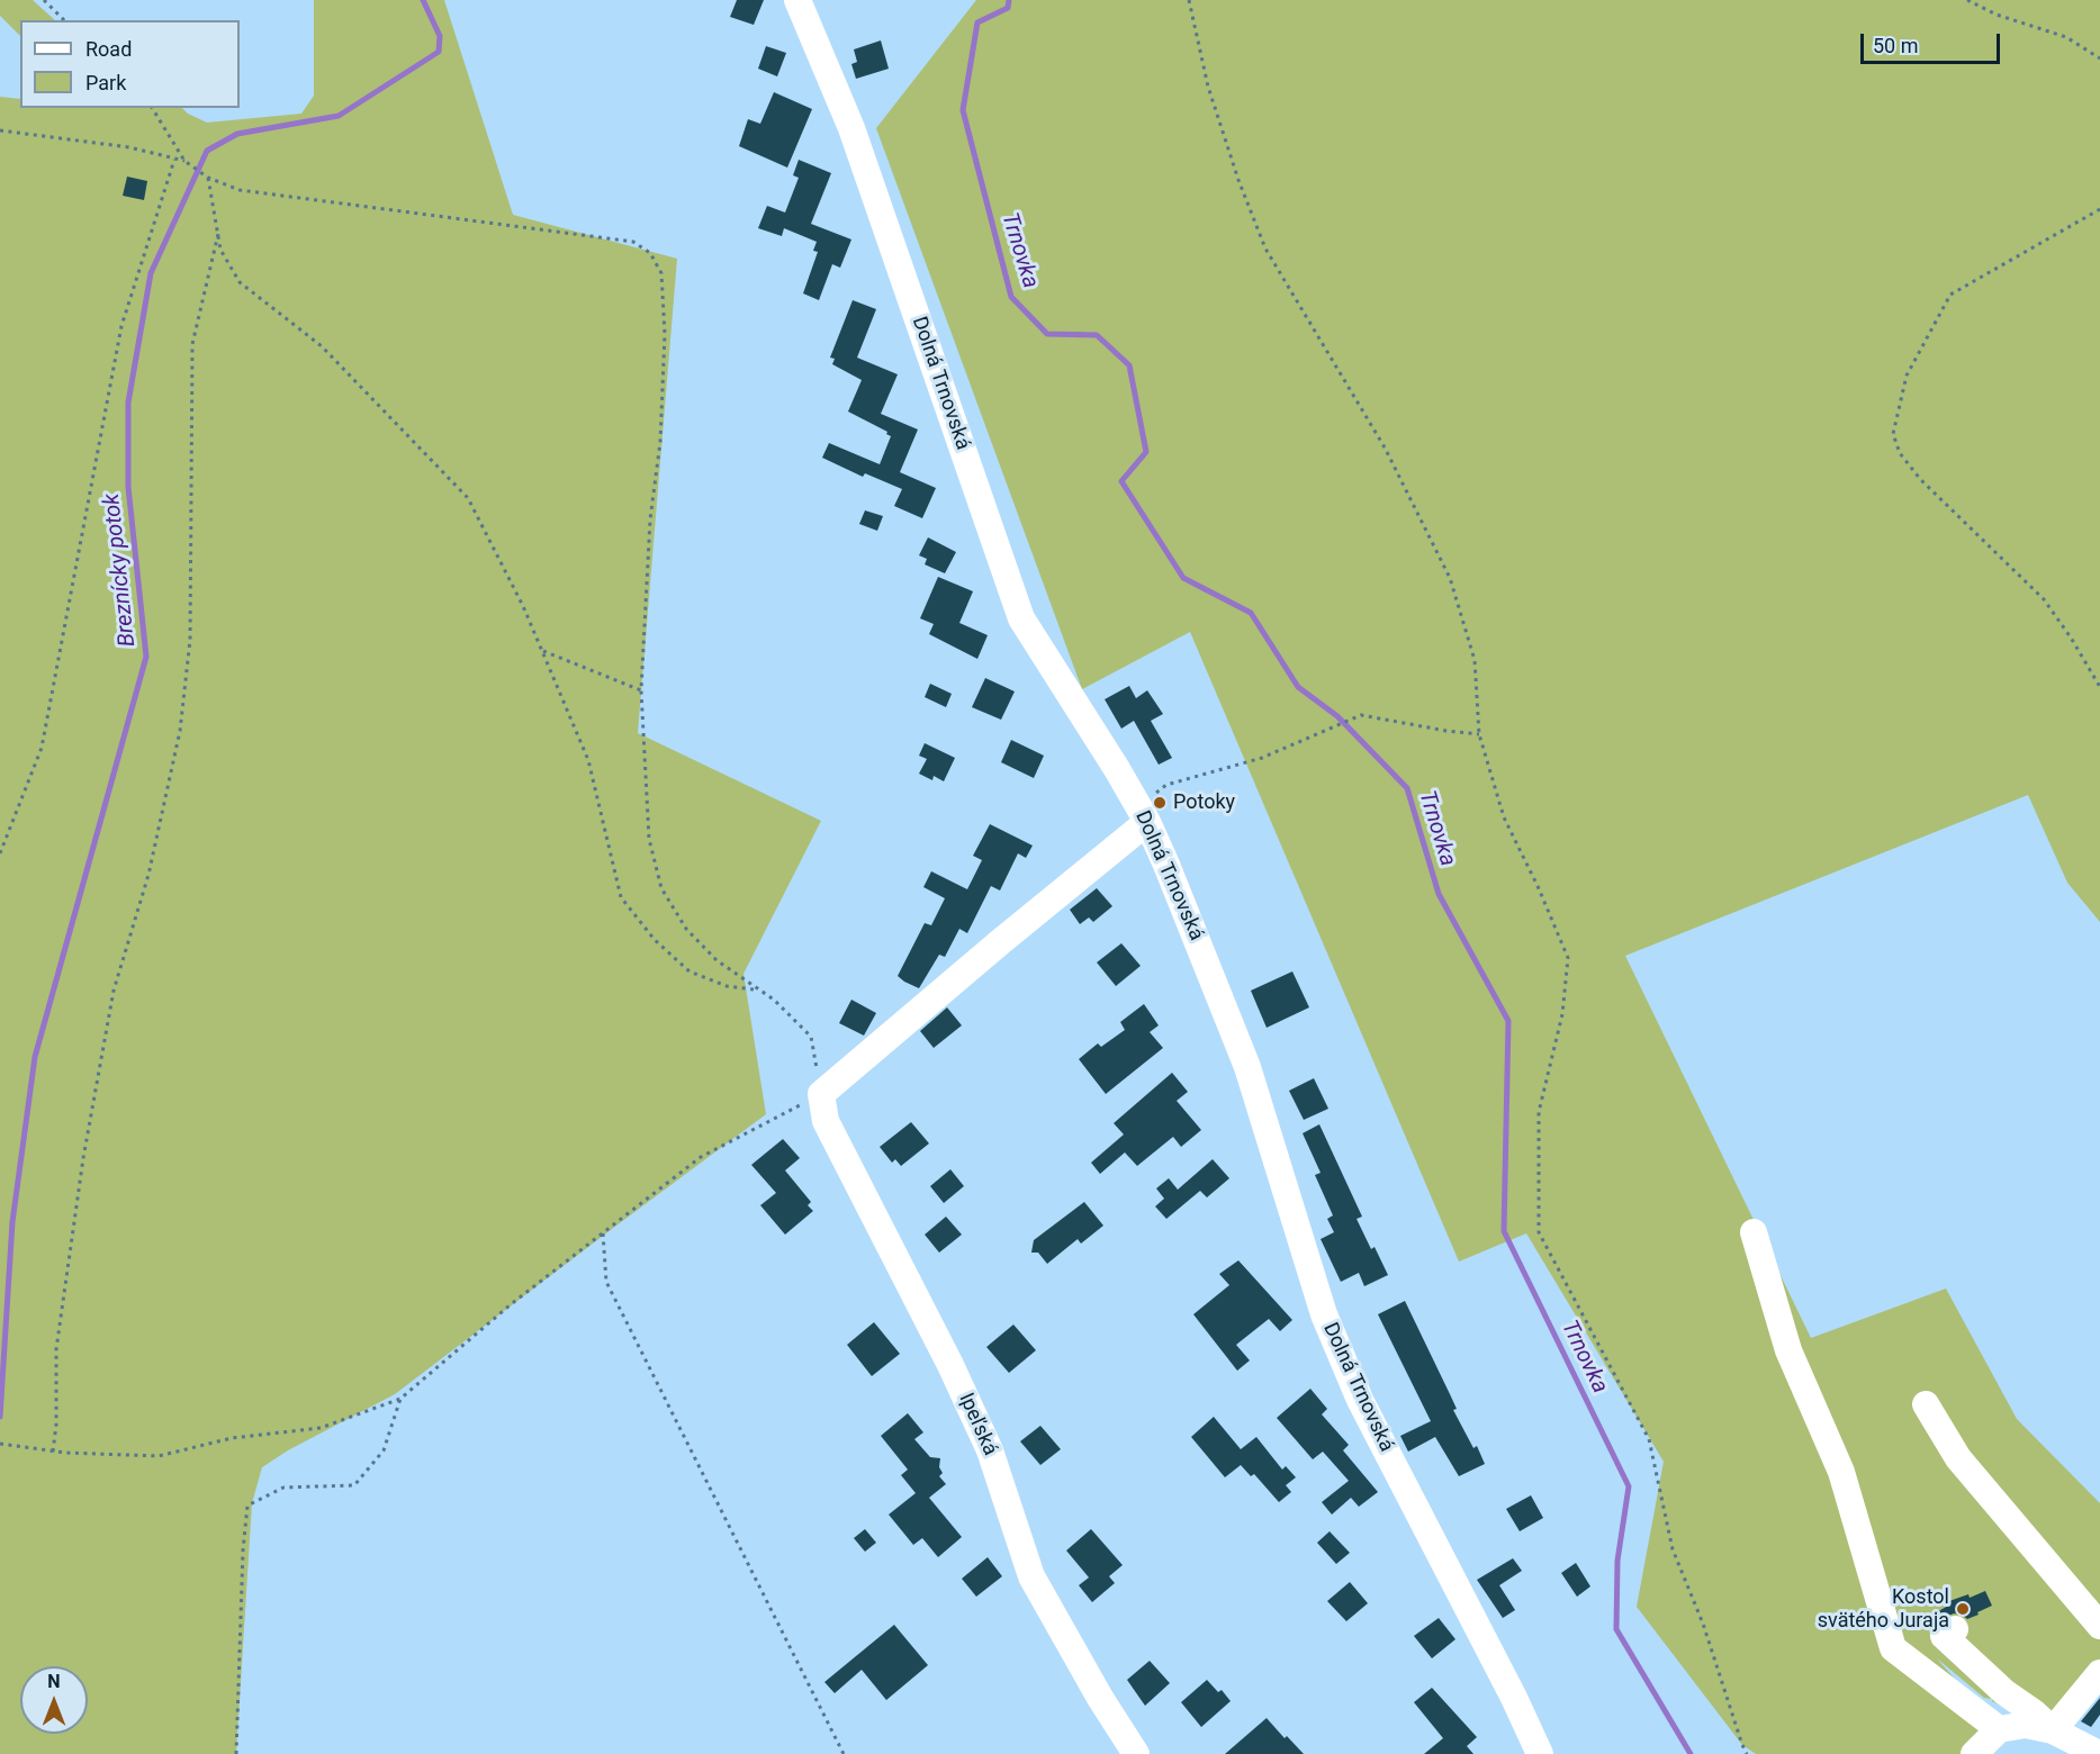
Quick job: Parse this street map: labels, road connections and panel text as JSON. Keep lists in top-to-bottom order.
{
  "streets": {
    "street": ["Dolná Trnovská", "Ipeľská"]
  },
  "water": ["Trnovka", "Breznícky potok"],
  "places": ["Potoky", "Kostol svätého Juraja"],
  "legend": ["Road", "Park"],
  "scale_bar": "50 m",
  "north": "top"
}
